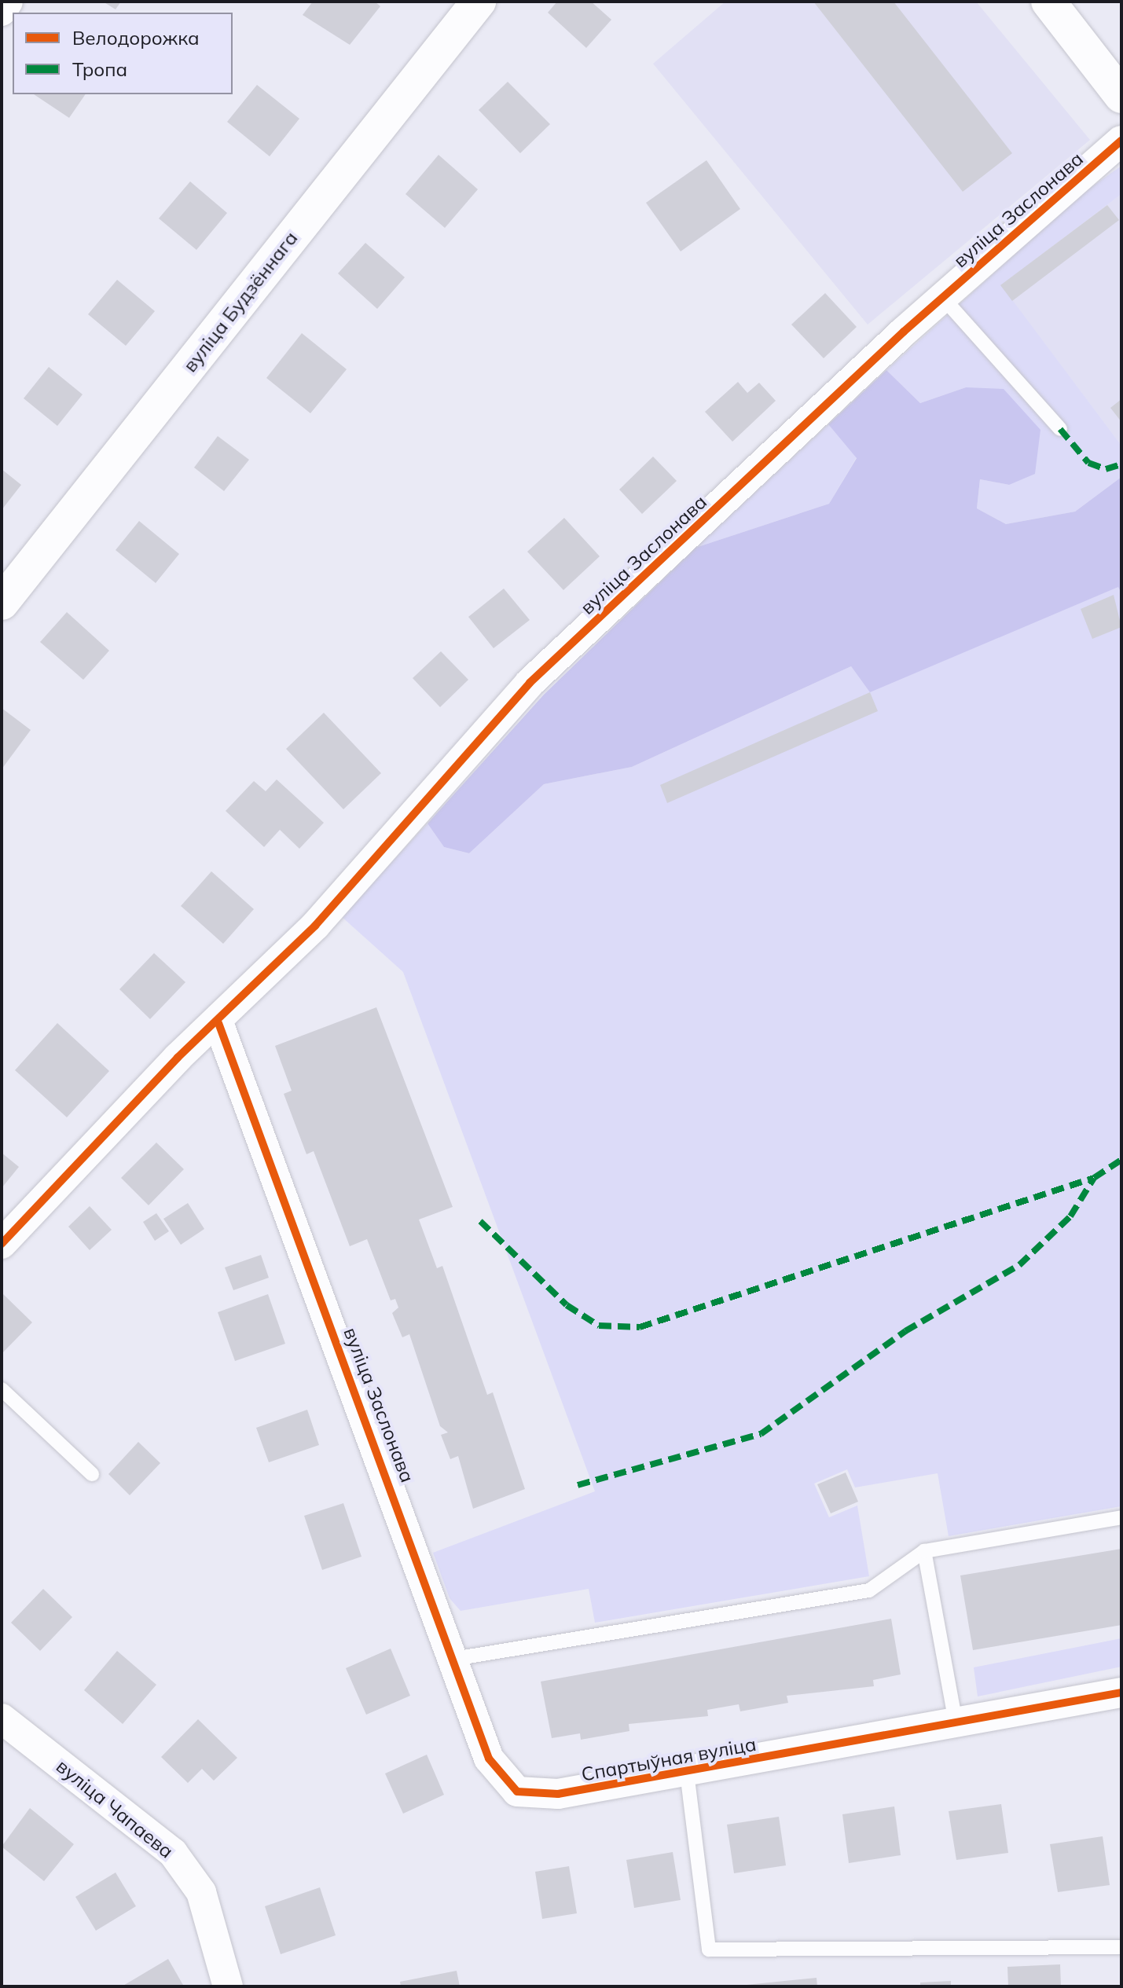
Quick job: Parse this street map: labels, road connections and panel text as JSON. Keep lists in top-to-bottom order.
{
  "streets": {
    "street": [
      "вуліца Заслонава",
      "вуліца Будзённага",
      "Спартыўная вуліца",
      "вуліца Чапаева"
    ]
  },
  "crossings": [
    ["вуліца Заслонава", "Спартыўная вуліца"]
  ],
  "legend": ["Велодорожка", "Тропа"]
}
